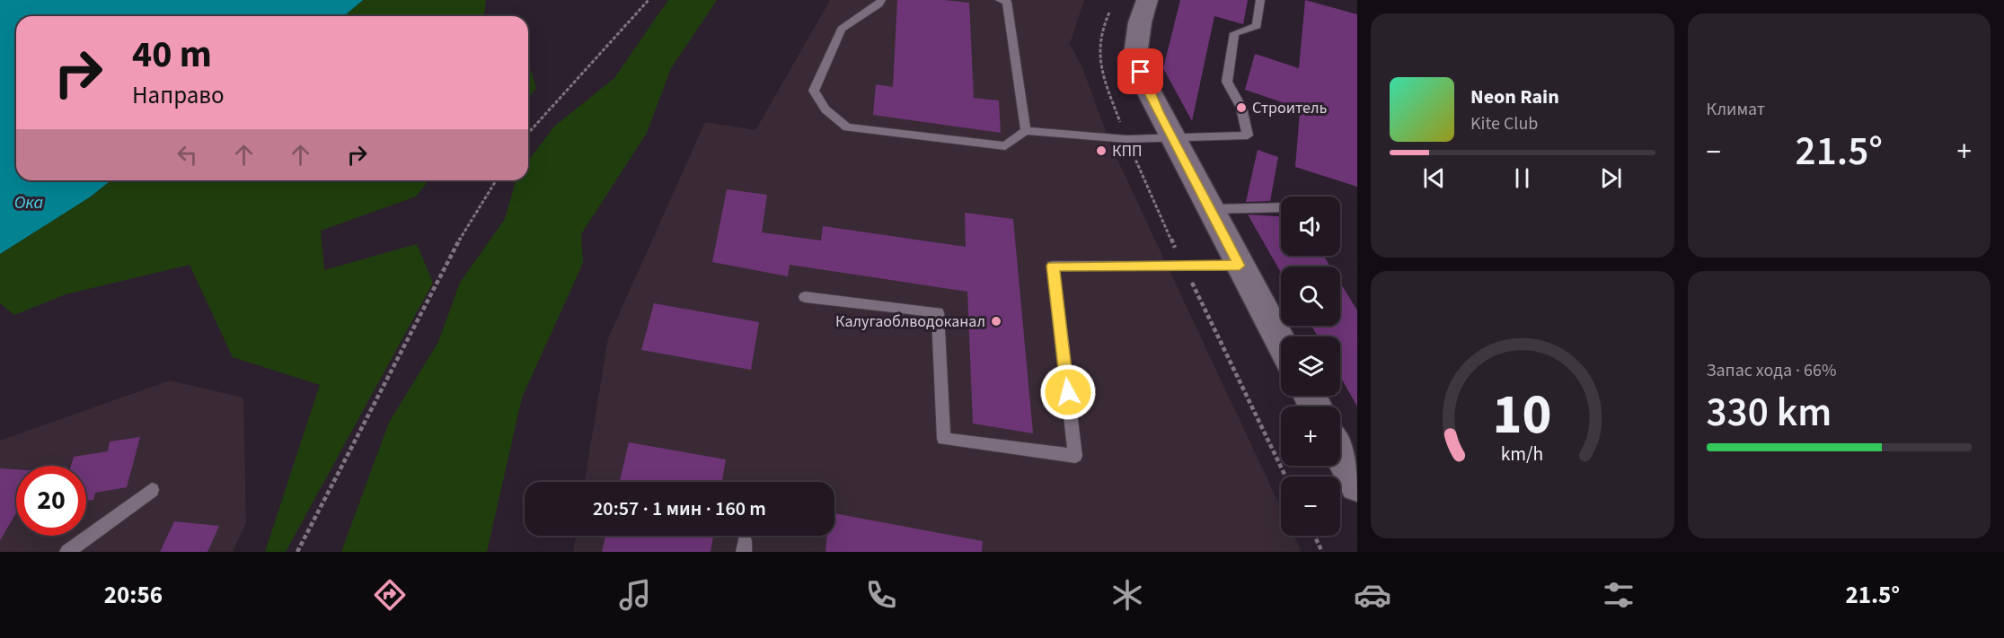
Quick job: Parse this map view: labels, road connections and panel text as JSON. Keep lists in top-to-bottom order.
{
  "water": ["Ока"],
  "places": ["Строитель", "КПП", "Калугаоблводоканал"],
  "page": {
    "tile": [
      "Климат",
      ["Запас хода · 66%", "330 km"]
    ],
    "turn": ["40 m", "Направо"],
    "song": ["Neon Rain", "Kite Club"],
    "heat": ["−", "21.5°", "+"],
    "map_buttons": ["+", "−"],
    "limit": "20",
    "trip": "20:57 · 1 мин · 160 m",
    "tabs": ["20:56", "21.5°"],
    "gauge": ["10", "km/h"]
  }
}
